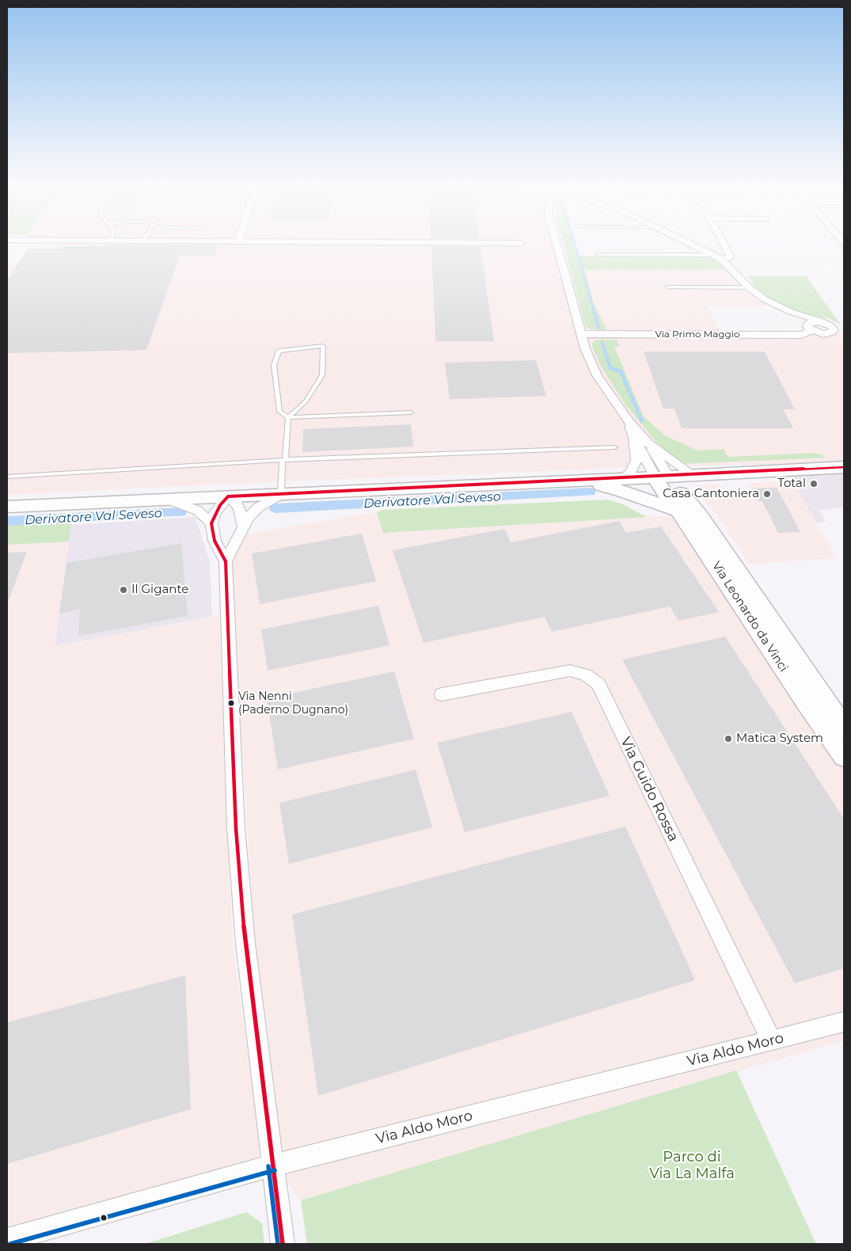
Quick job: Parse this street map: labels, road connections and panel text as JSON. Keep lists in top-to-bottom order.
{
  "streets": {
    "main road": ["Via Leonardo da Vinci"],
    "street": ["Via Primo Maggio", "Via Guido Rossa", "Via Aldo Moro"]
  },
  "crossings": [
    ["Via Guido Rossa", "Via Aldo Moro"]
  ],
  "water": ["Derivatore Val Seveso"],
  "parks": ["Parco di Via La Malfa"],
  "places": [
    "Total",
    "Casa Cantoniera",
    "Il Gigante",
    "Via Nenni (Paderno Dugnano)",
    "Matica System"
  ]
}
